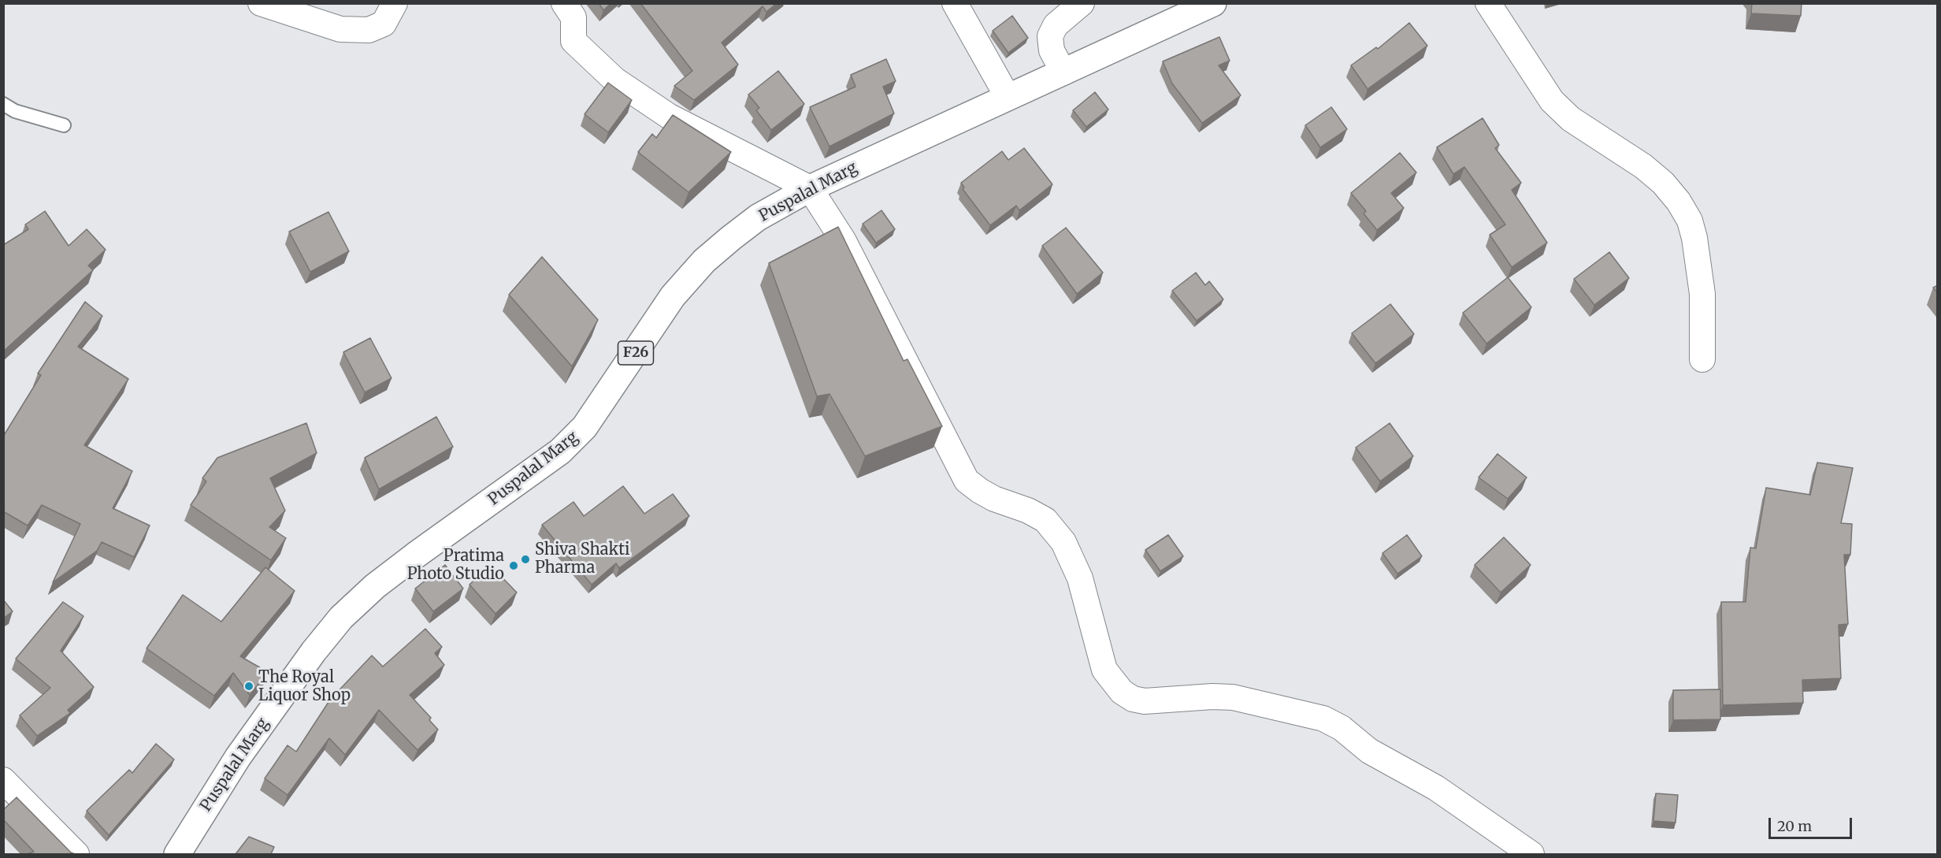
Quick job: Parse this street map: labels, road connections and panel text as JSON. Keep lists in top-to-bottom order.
{
  "streets": {
    "main road": ["Puspalal Marg", "F26"]
  },
  "places": ["Shiva Shakti Pharma", "Pratima Photo Studio", "The Royal Liquor Shop"],
  "scale_bar": "20 m"
}
